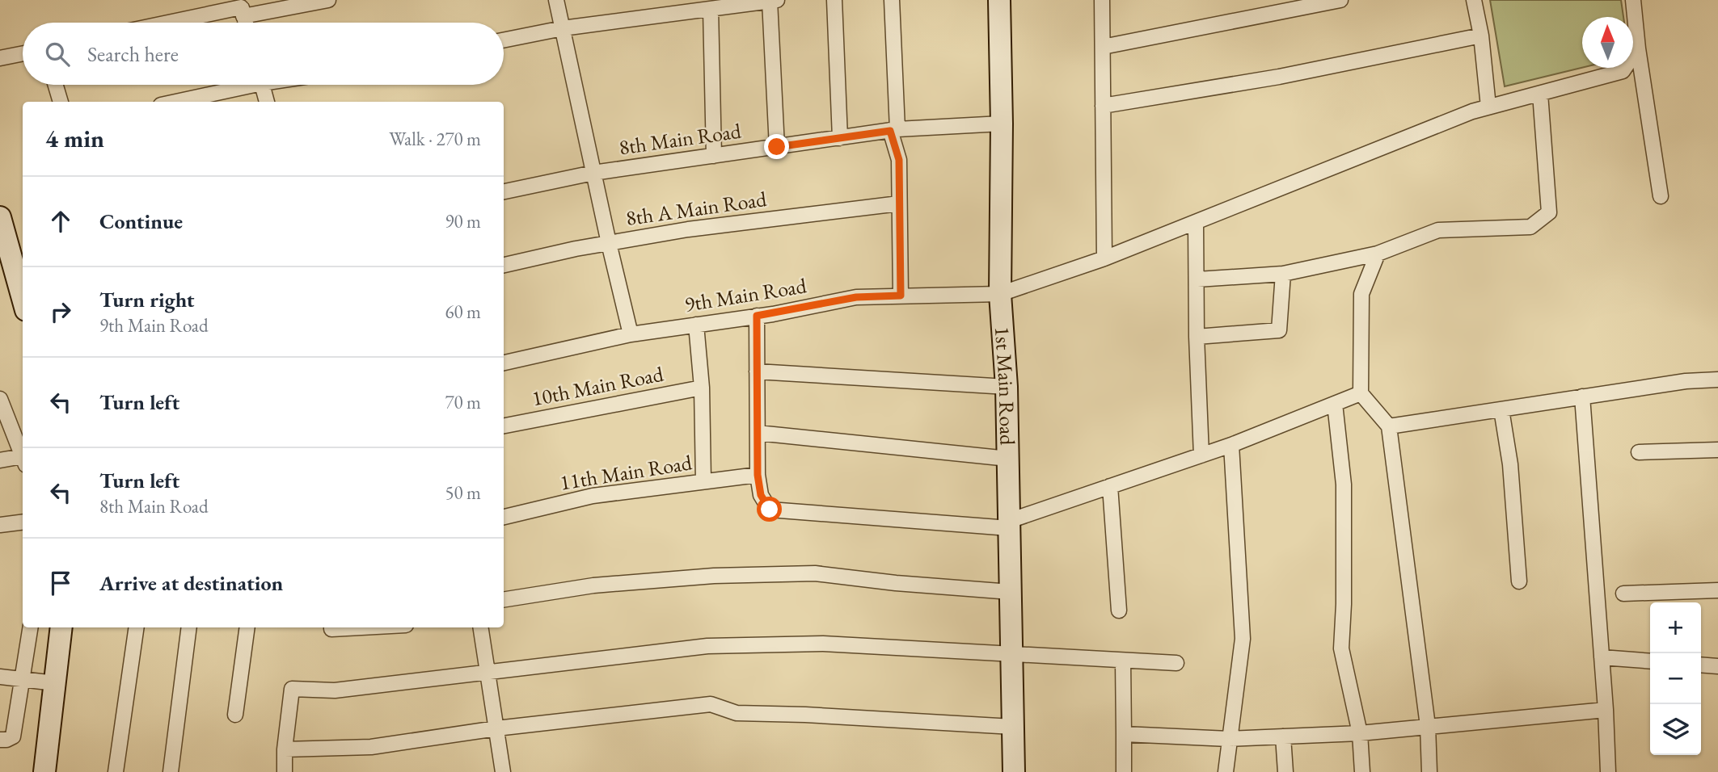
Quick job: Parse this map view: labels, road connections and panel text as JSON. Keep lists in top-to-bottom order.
{
  "streets": {
    "street": [
      "8th Main Road",
      "8th A Main Road",
      "9th Main Road",
      "10th Main Road",
      "1st Main Road",
      "11th Main Road"
    ]
  },
  "crossings": [
    ["8th Main Road", "1st Main Road"],
    ["9th Main Road", "1st Main Road"]
  ],
  "north": "top",
  "page": {
    "search": "Search here",
    "heading": ["4 min", "Walk · 270 m"],
    "list": [
      ["Continue", "90 m"],
      ["Turn right", "9th Main Road", "60 m"],
      ["Turn left", "70 m"],
      ["Turn left", "8th Main Road", "50 m"],
      "Arrive at destination"
    ],
    "map_buttons": ["+", "−"]
  }
}
